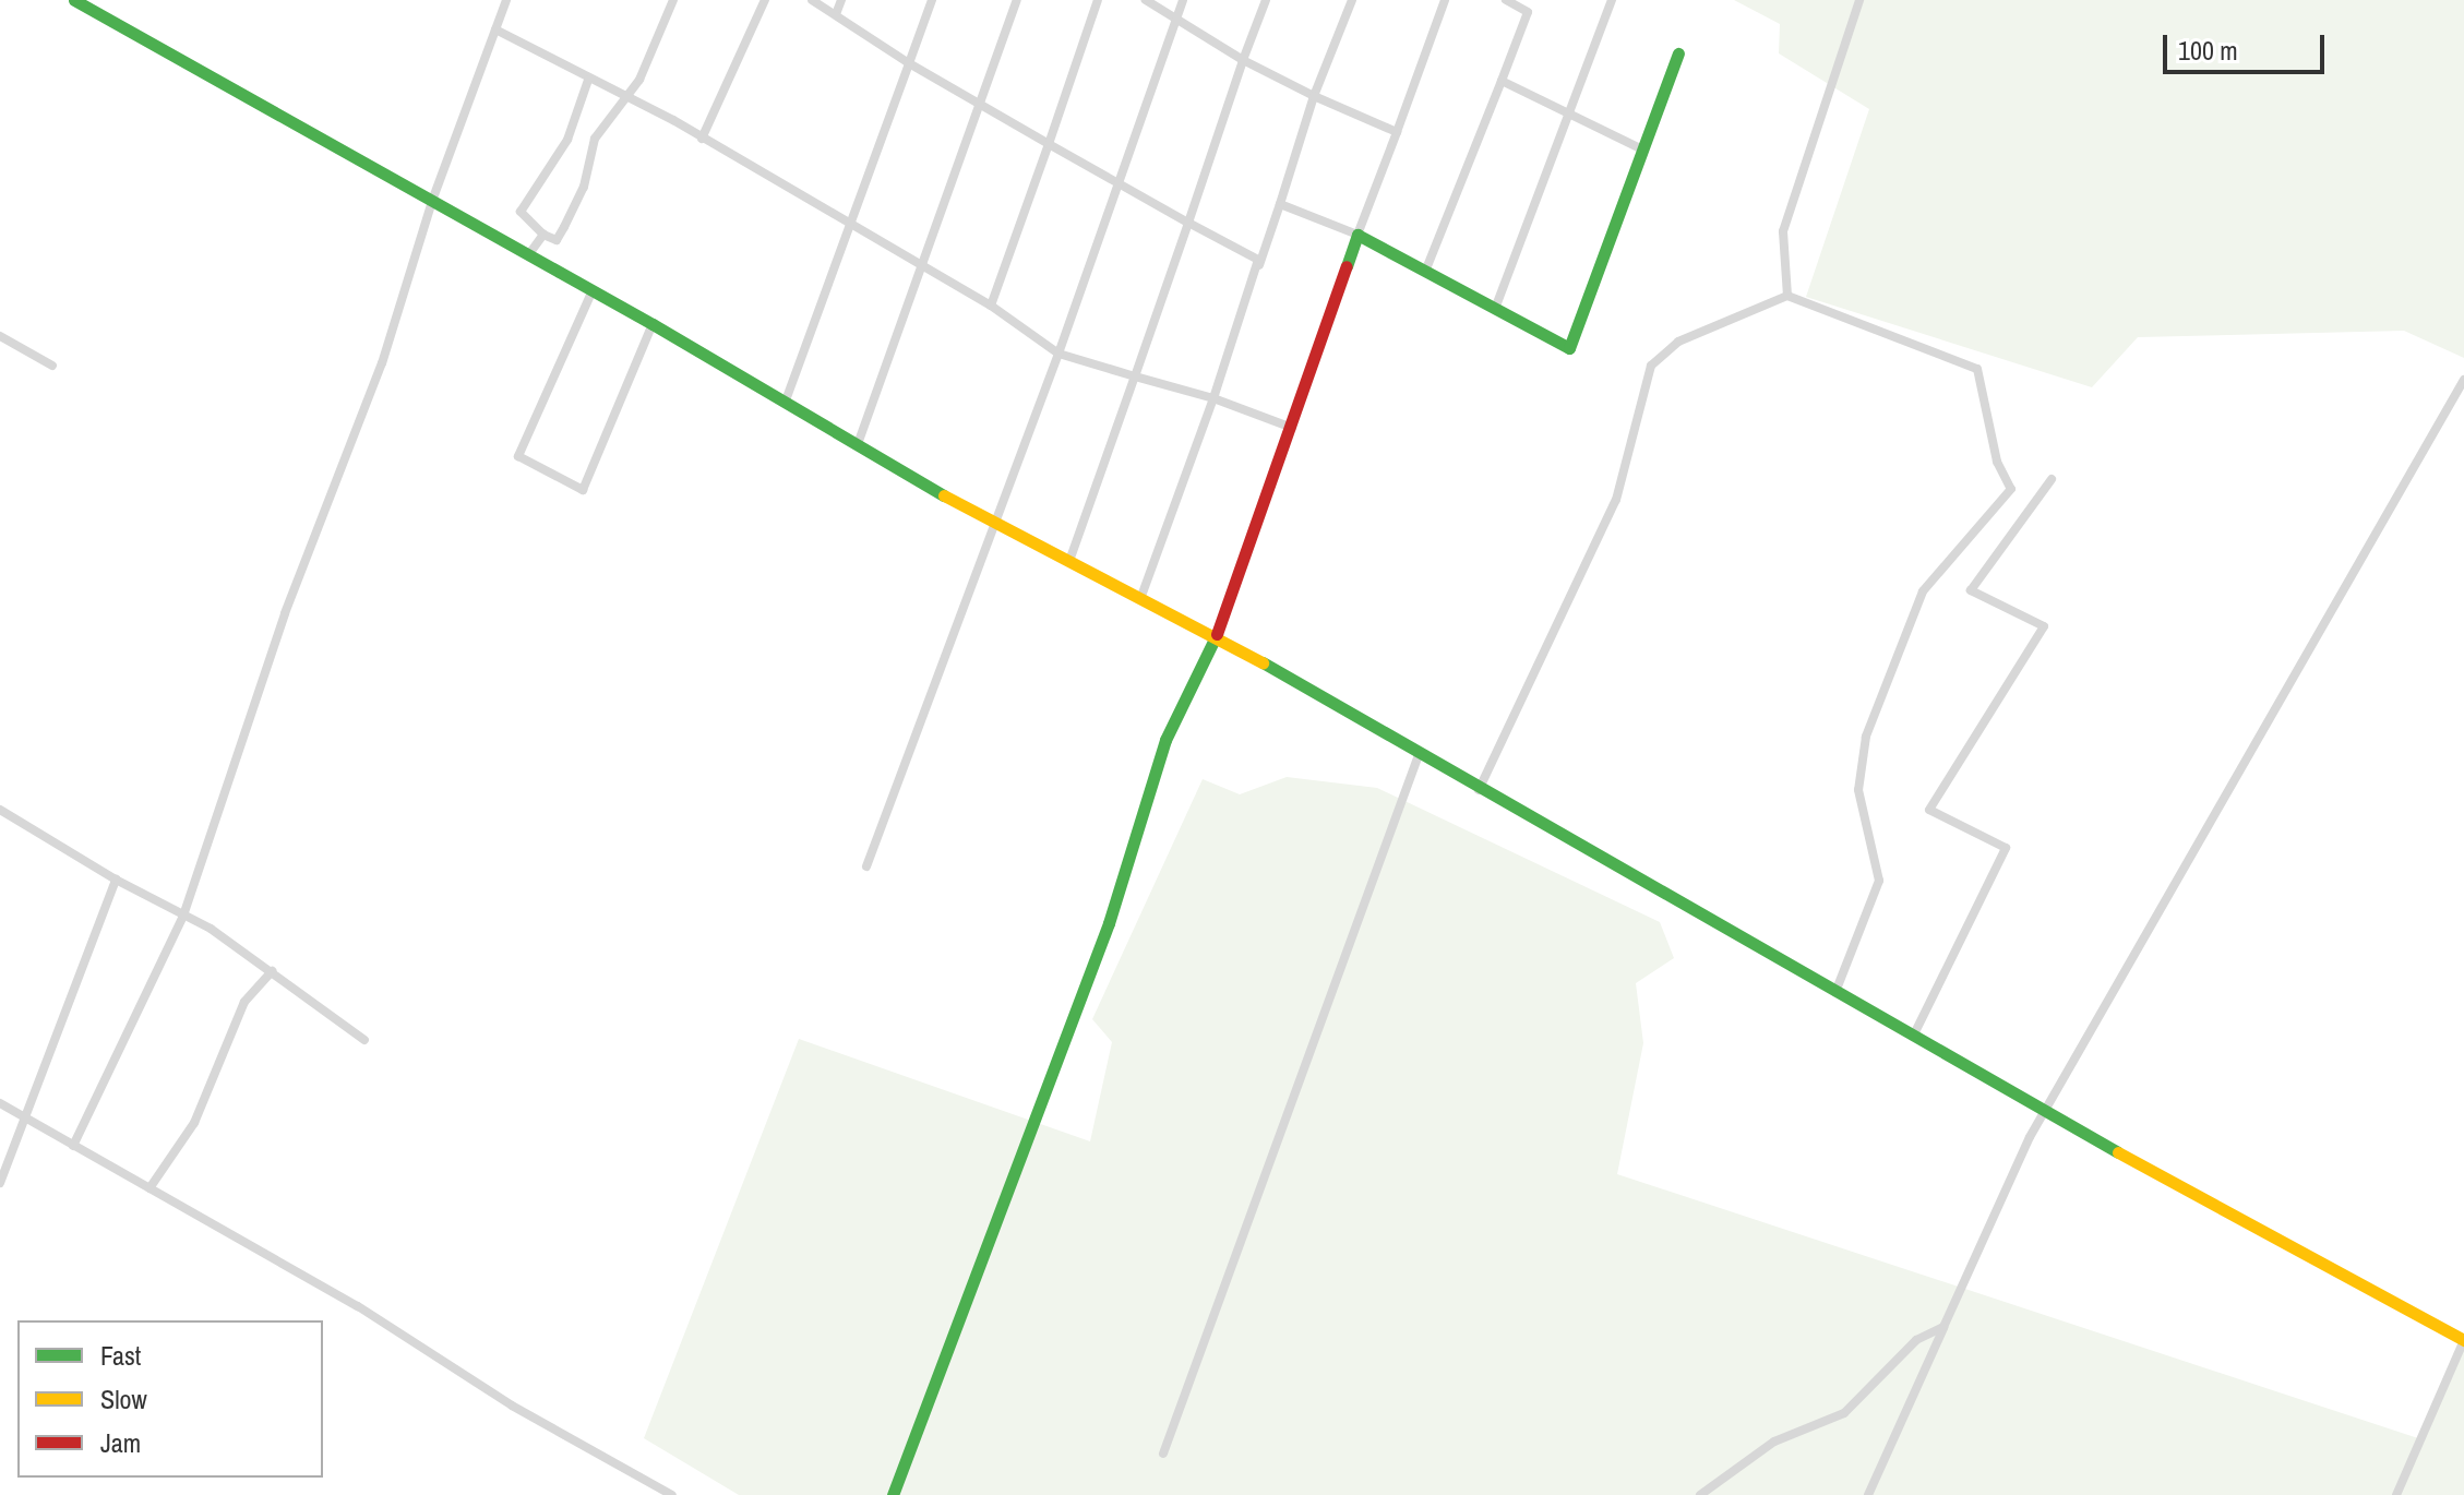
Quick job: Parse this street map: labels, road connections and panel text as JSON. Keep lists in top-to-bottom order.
{
  "legend": ["Fast", "Slow", "Jam"],
  "scale_bar": "100 m"
}
